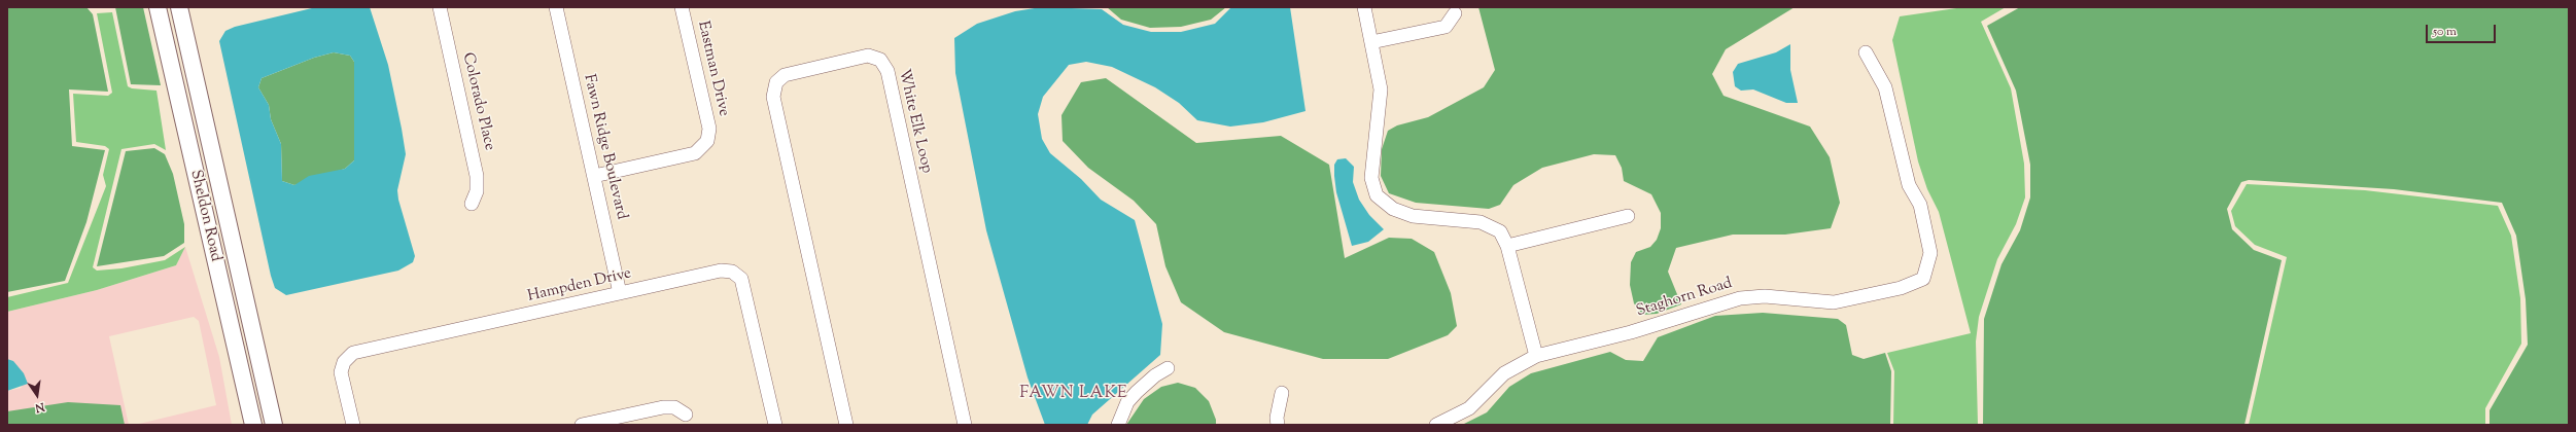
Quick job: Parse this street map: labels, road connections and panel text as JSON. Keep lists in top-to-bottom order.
{
  "streets": {
    "main road": ["Sheldon Road"],
    "street": [
      "Eastman Drive",
      "Colorado Place",
      "White Elk Loop",
      "Fawn Ridge Boulevard",
      "Hampden Drive",
      "Staghorn Road"
    ]
  },
  "crossings": [
    ["Eastman Drive", "Fawn Ridge Boulevard"],
    ["Fawn Ridge Boulevard", "Hampden Drive"]
  ],
  "districts": ["FAWN LAKE"],
  "scale_bar": "50 m",
  "north": "bottom"
}
